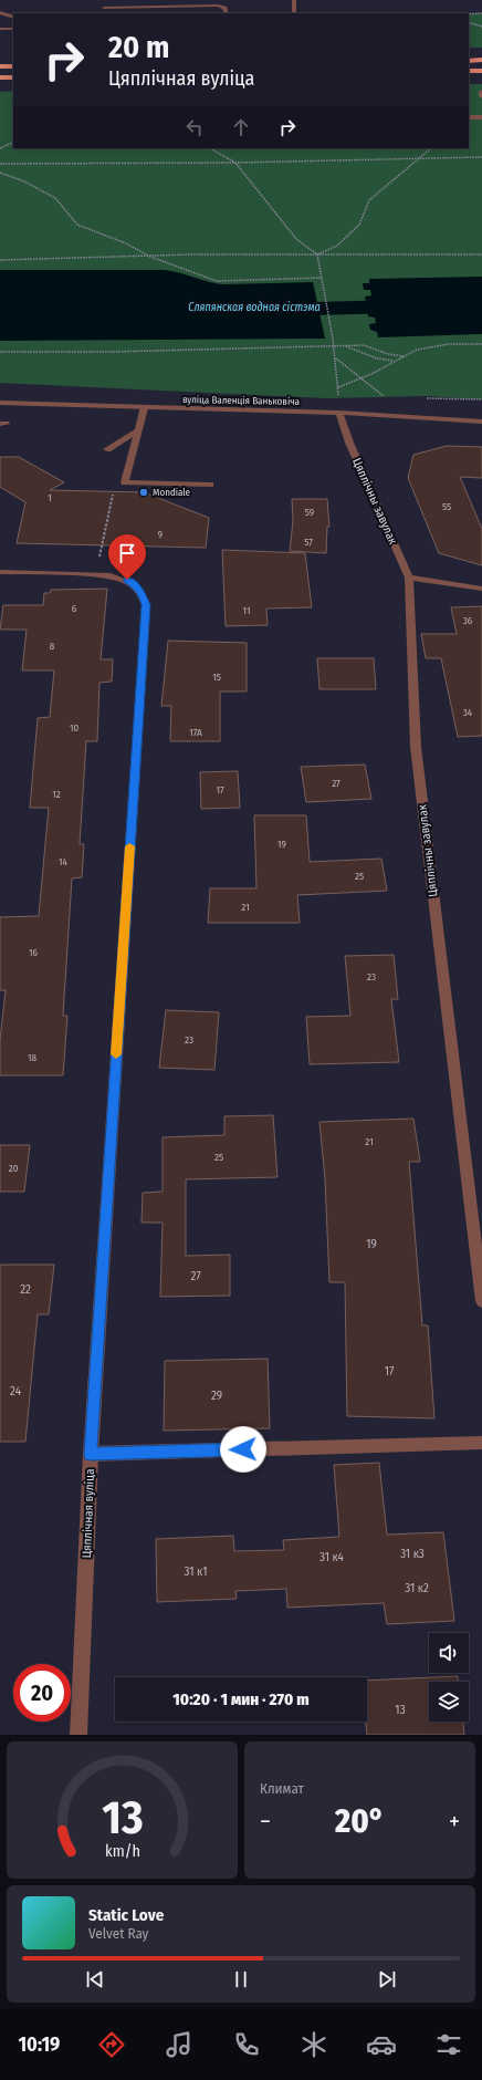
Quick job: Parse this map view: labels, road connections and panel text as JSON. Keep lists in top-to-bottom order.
{
  "streets": {
    "street": ["вуліца Валенція Ваньковіча", "Цяплічны завулак", "Цяплічная вуліца"]
  },
  "crossings": [
    ["вуліца Валенція Ваньковіча", "Цяплічны завулак"]
  ],
  "water": ["Сляпянская водная сістэма"],
  "places": ["Mondiale"],
  "house_numbers": [
    "1",
    "55",
    "59",
    "9",
    "57",
    "6",
    "11",
    "36",
    "8",
    "15",
    "34",
    "10",
    "17А",
    "27",
    "17",
    "12",
    "19",
    "14",
    "25",
    "21",
    "16",
    "23",
    "23",
    "18",
    "21",
    "25",
    "20",
    "19",
    "27",
    "22",
    "17",
    "24",
    "29",
    "31 к3",
    "31 к4",
    "31 к1",
    "31 к2",
    "13"
  ],
  "page": {
    "turn": ["20 m", "Цяплічная вуліца"],
    "limit": "20",
    "trip": "10:20 · 1 мин · 270 m",
    "tile": "Климат",
    "heat": ["−", "20°", "+"],
    "song": ["Static Love", "Velvet Ray"],
    "tabs": "10:19",
    "gauge": ["13", "km/h"]
  }
}
